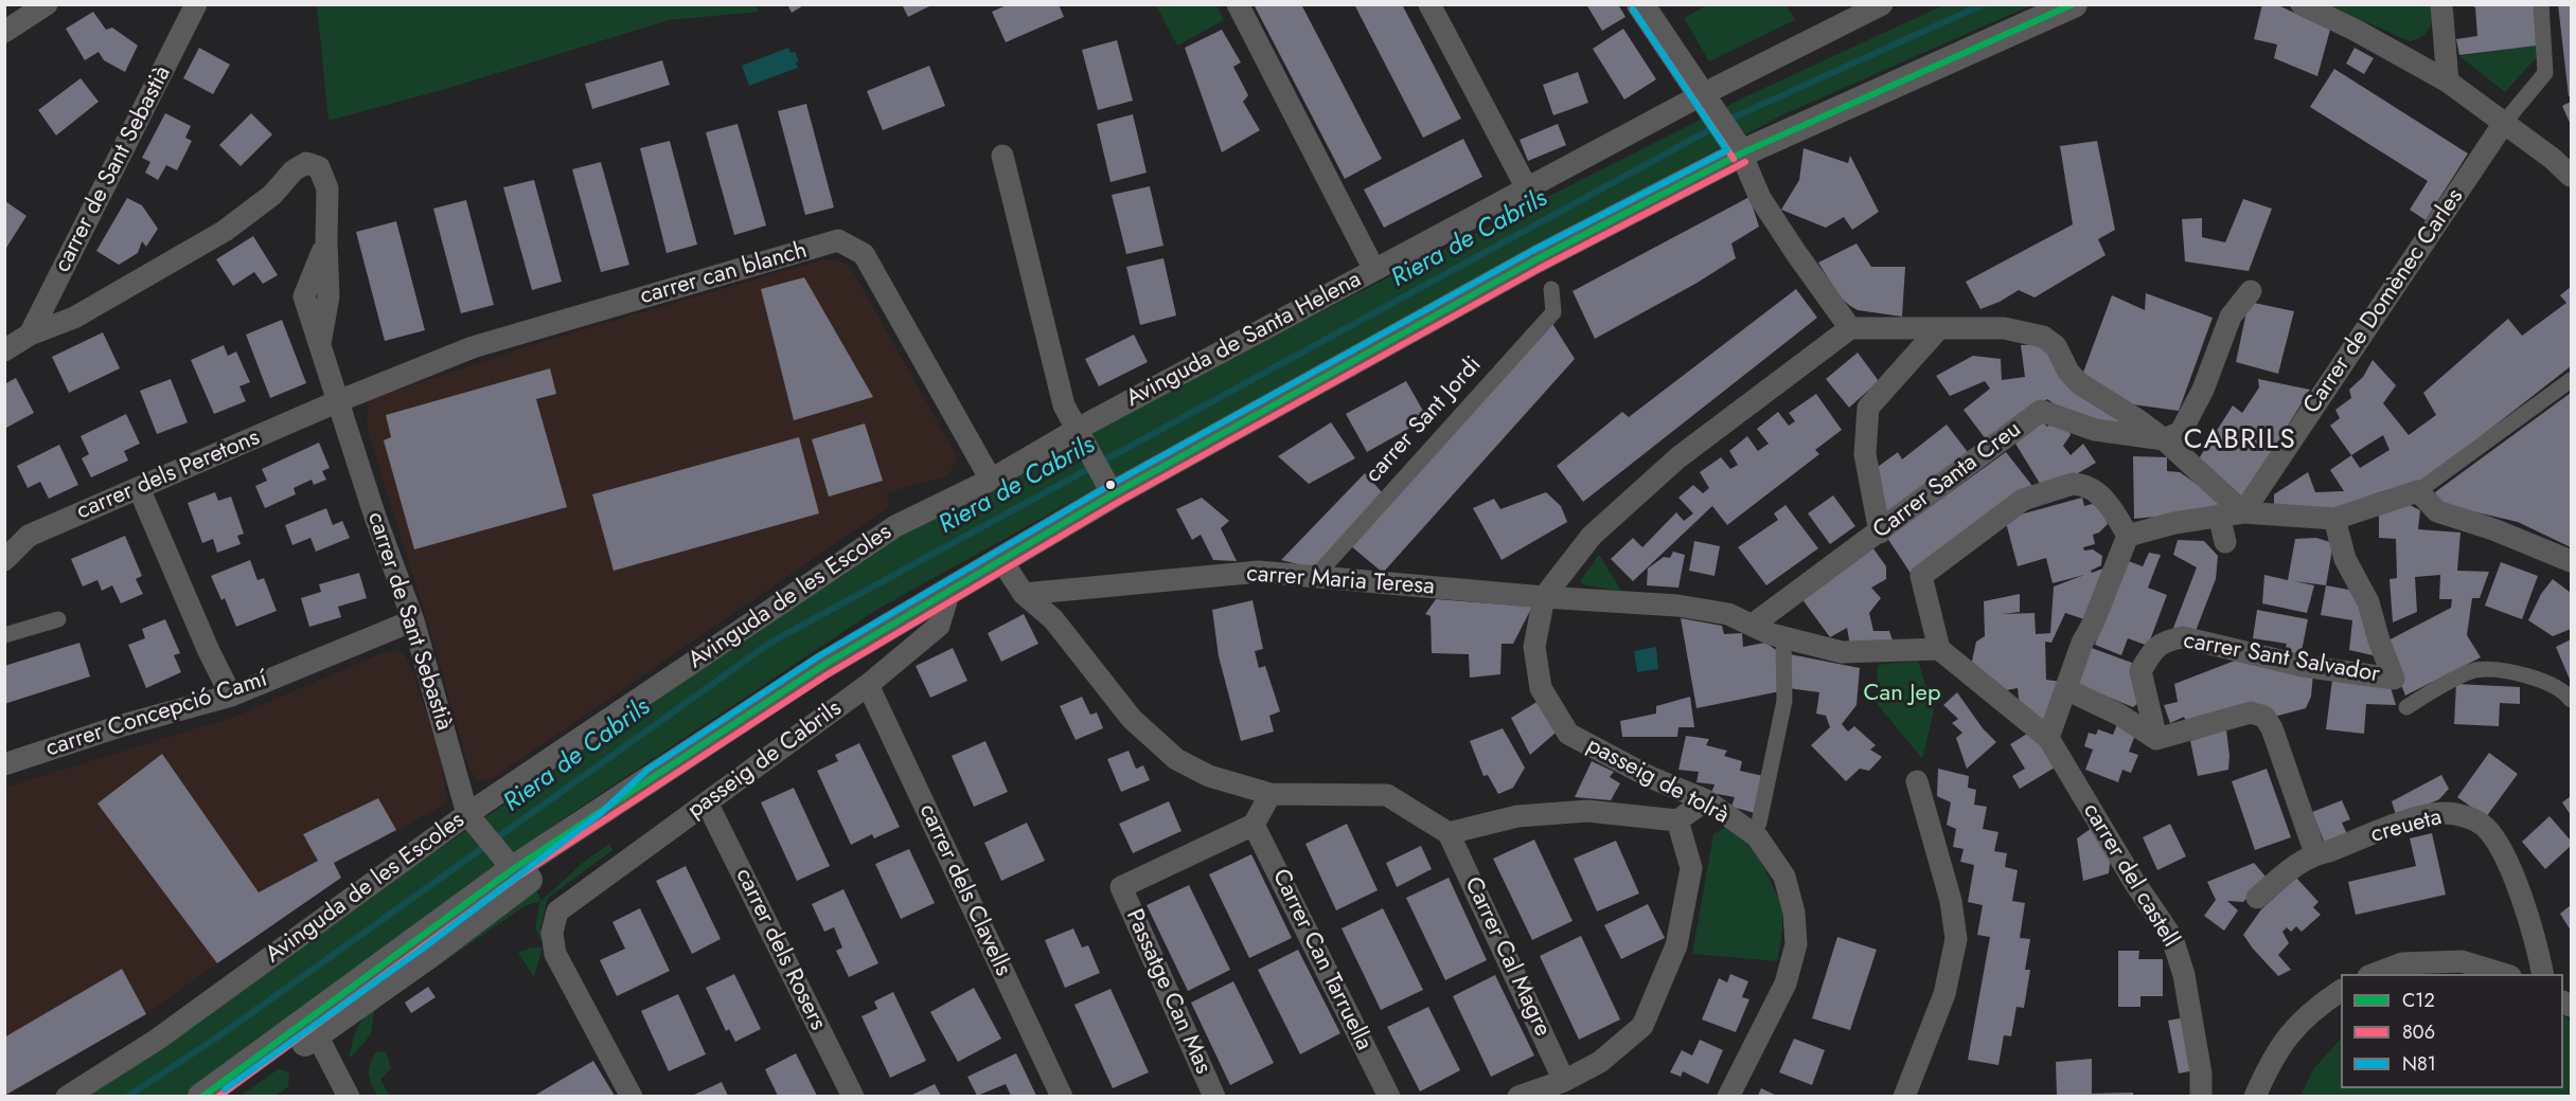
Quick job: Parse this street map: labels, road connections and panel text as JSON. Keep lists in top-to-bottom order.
{
  "streets": {
    "street": [
      "carrer de Sant Sebastià",
      "carrer can blanch",
      "Carrer de Domènec Carles",
      "Avinguda de Santa Helena",
      "carrer Sant Jordi",
      "carrer dels Peretons",
      "Carrer Santa Creu",
      "carrer Maria Teresa",
      "Avinguda de les Escoles",
      "carrer Sant Salvador",
      "carrer Concepció Camí",
      "passeig de Cabrils",
      "passeig de tolrà",
      "creueta",
      "carrer del castell",
      "carrer dels Clavells",
      "carrer dels Rosers",
      "Carrer Cal Magre",
      "Carrer Can Tarruella",
      "Passatge Can Mas"
    ]
  },
  "crossings": [
    ["carrer de Sant Sebastià", "carrer can blanch"],
    ["carrer de Sant Sebastià", "carrer dels Peretons"],
    ["carrer de Sant Sebastià", "Avinguda de les Escoles"],
    ["carrer de Sant Sebastià", "carrer Concepció Camí"],
    ["carrer can blanch", "Avinguda de Santa Helena"],
    ["carrer can blanch", "carrer dels Peretons"],
    ["carrer can blanch", "Avinguda de les Escoles"],
    ["Avinguda de Santa Helena", "Avinguda de les Escoles"],
    ["carrer Sant Jordi", "carrer Maria Teresa"],
    ["carrer Maria Teresa", "passeig de tolrà"],
    ["passeig de Cabrils", "carrer dels Clavells"],
    ["passeig de Cabrils", "carrer dels Rosers"],
    ["Carrer Can Tarruella", "Passatge Can Mas"]
  ],
  "districts": ["CABRILS"],
  "water": ["Riera de Cabrils"],
  "parks": ["Can Jep"],
  "lines": ["transit line C12", "transit line 806", "transit line N81"],
  "legend": ["C12", "806", "N81"]
}
